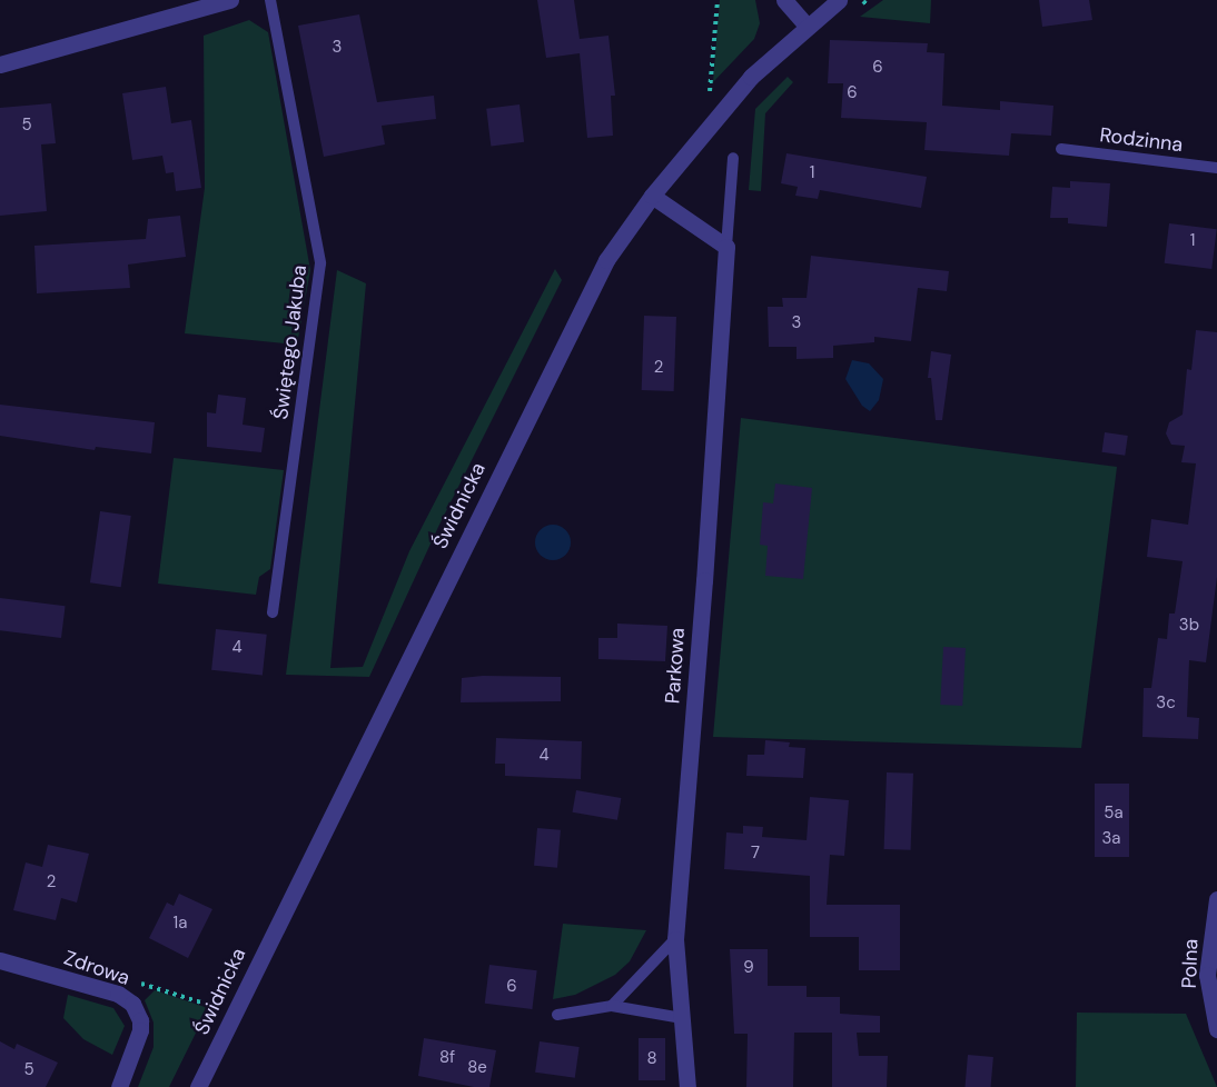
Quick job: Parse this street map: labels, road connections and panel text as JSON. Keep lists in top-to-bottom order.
{
  "streets": {
    "street": [
      "Świdnicka",
      "Parkowa",
      "Polna",
      "Zdrowa"
    ],
    "lane": ["Rodzinna", "Świętego Jakuba"]
  },
  "house_numbers": [
    "3",
    "6",
    "6",
    "5",
    "1",
    "1",
    "3",
    "2",
    "3b",
    "4",
    "3c",
    "4",
    "5a",
    "3a",
    "7",
    "2",
    "1a",
    "9",
    "6",
    "8f",
    "8",
    "8e",
    "5"
  ]
}
